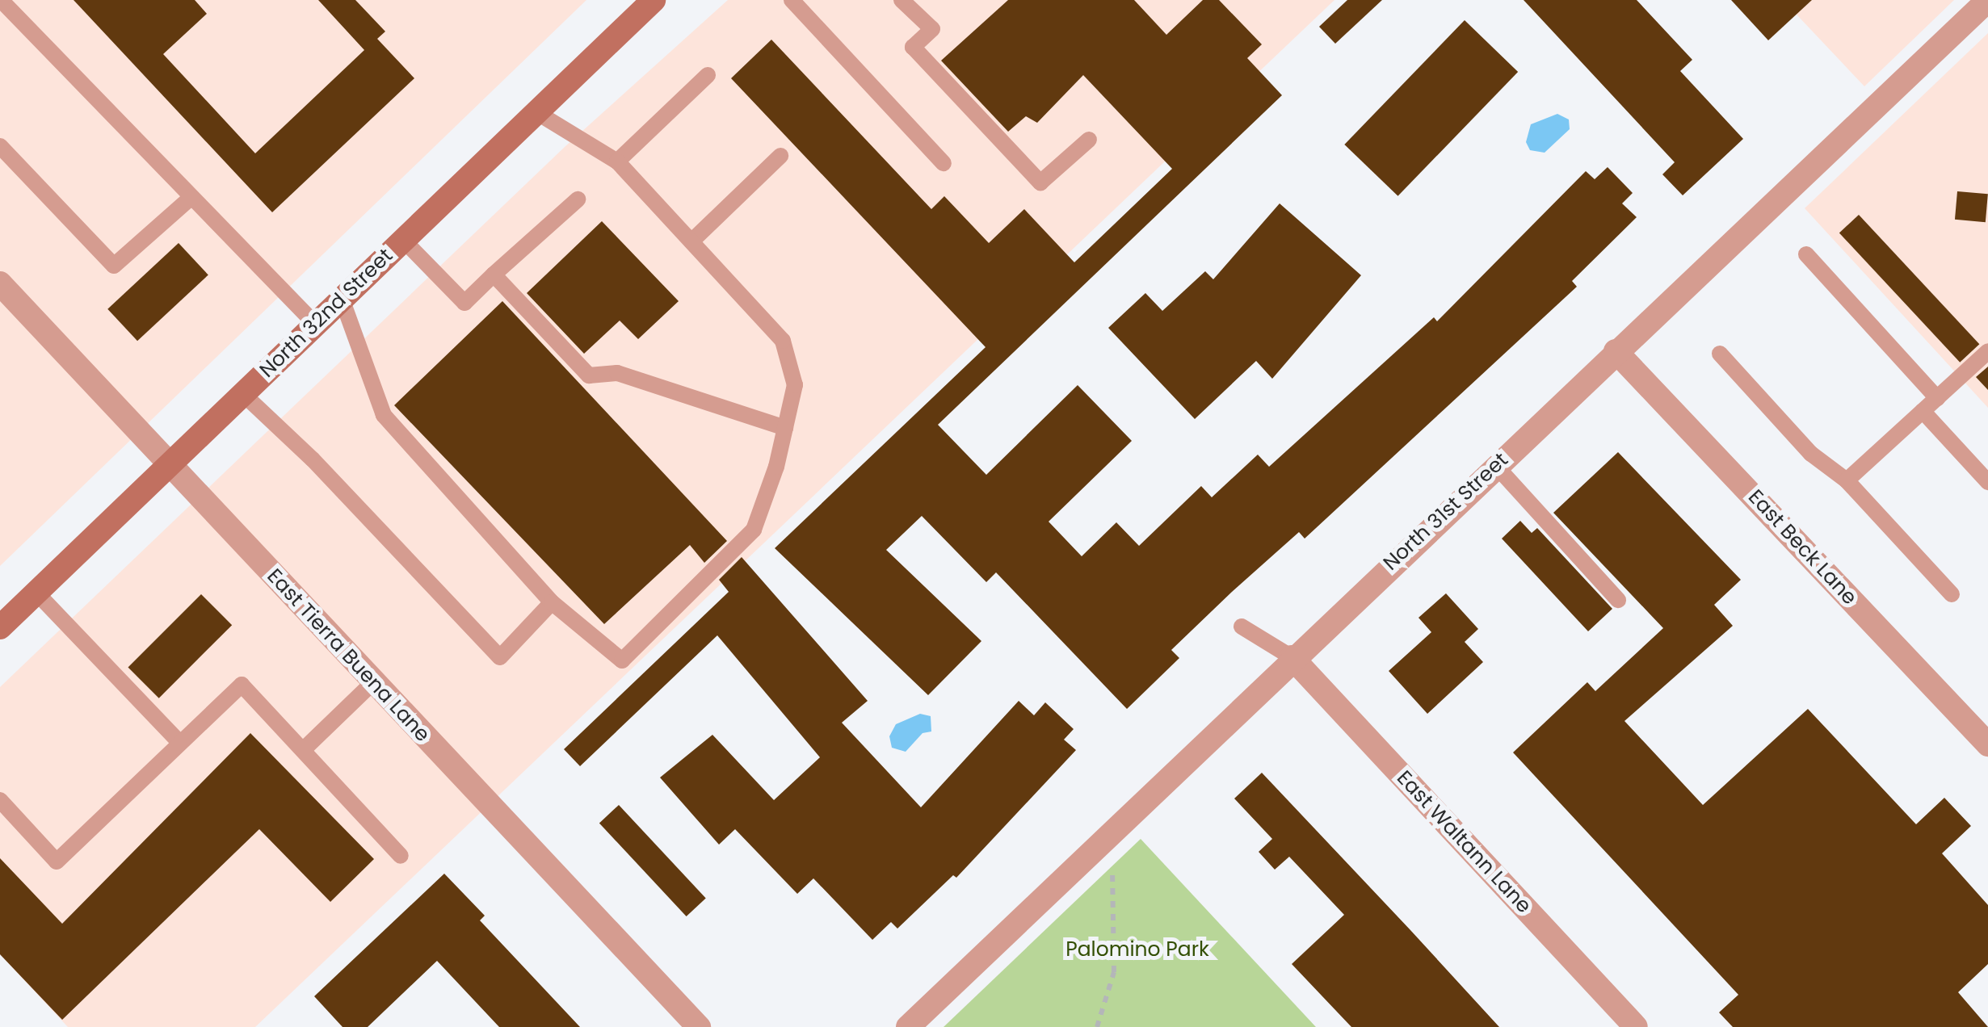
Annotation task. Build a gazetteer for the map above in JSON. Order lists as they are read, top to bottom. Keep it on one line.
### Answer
{"streets":{"main road":["North 32nd Street"],"street":["North 31st Street","East Beck Lane","East Tierra Buena Lane","East Waltann Lane"]},"crossings":[["North 32nd Street","East Tierra Buena Lane"],["North 31st Street","East Beck Lane"],["North 31st Street","East Waltann Lane"]],"parks":["Palomino Park"]}
